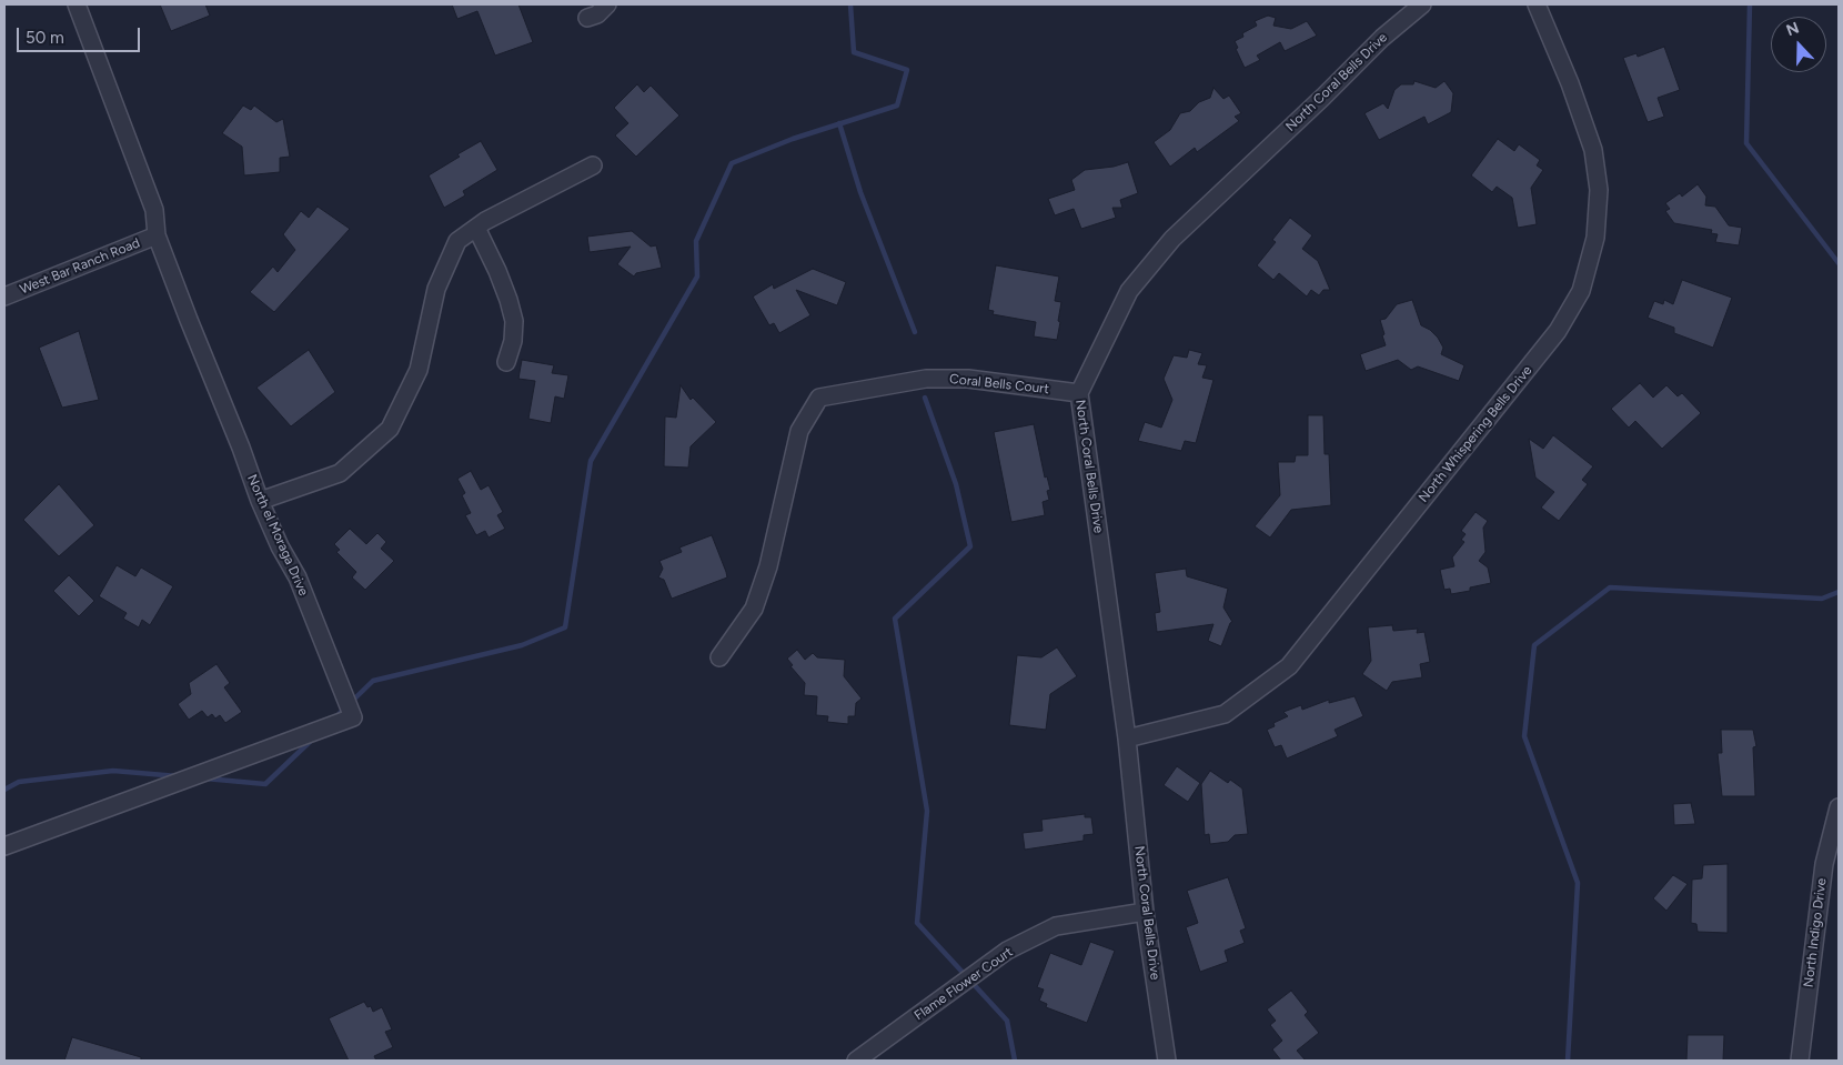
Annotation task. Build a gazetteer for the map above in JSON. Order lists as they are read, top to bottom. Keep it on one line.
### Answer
{"streets":{"street":["North Coral Bells Drive","West Bar Ranch Road","Coral Bells Court","North Whispering Bells Drive","North el Moraga Drive","North Indigo Drive","Flame Flower Court"]},"crossings":[["North Coral Bells Drive","Coral Bells Court"],["North Coral Bells Drive","North Whispering Bells Drive"],["North Coral Bells Drive","Flame Flower Court"],["West Bar Ranch Road","North el Moraga Drive"]],"scale_bar":"50 m","north":"top"}
